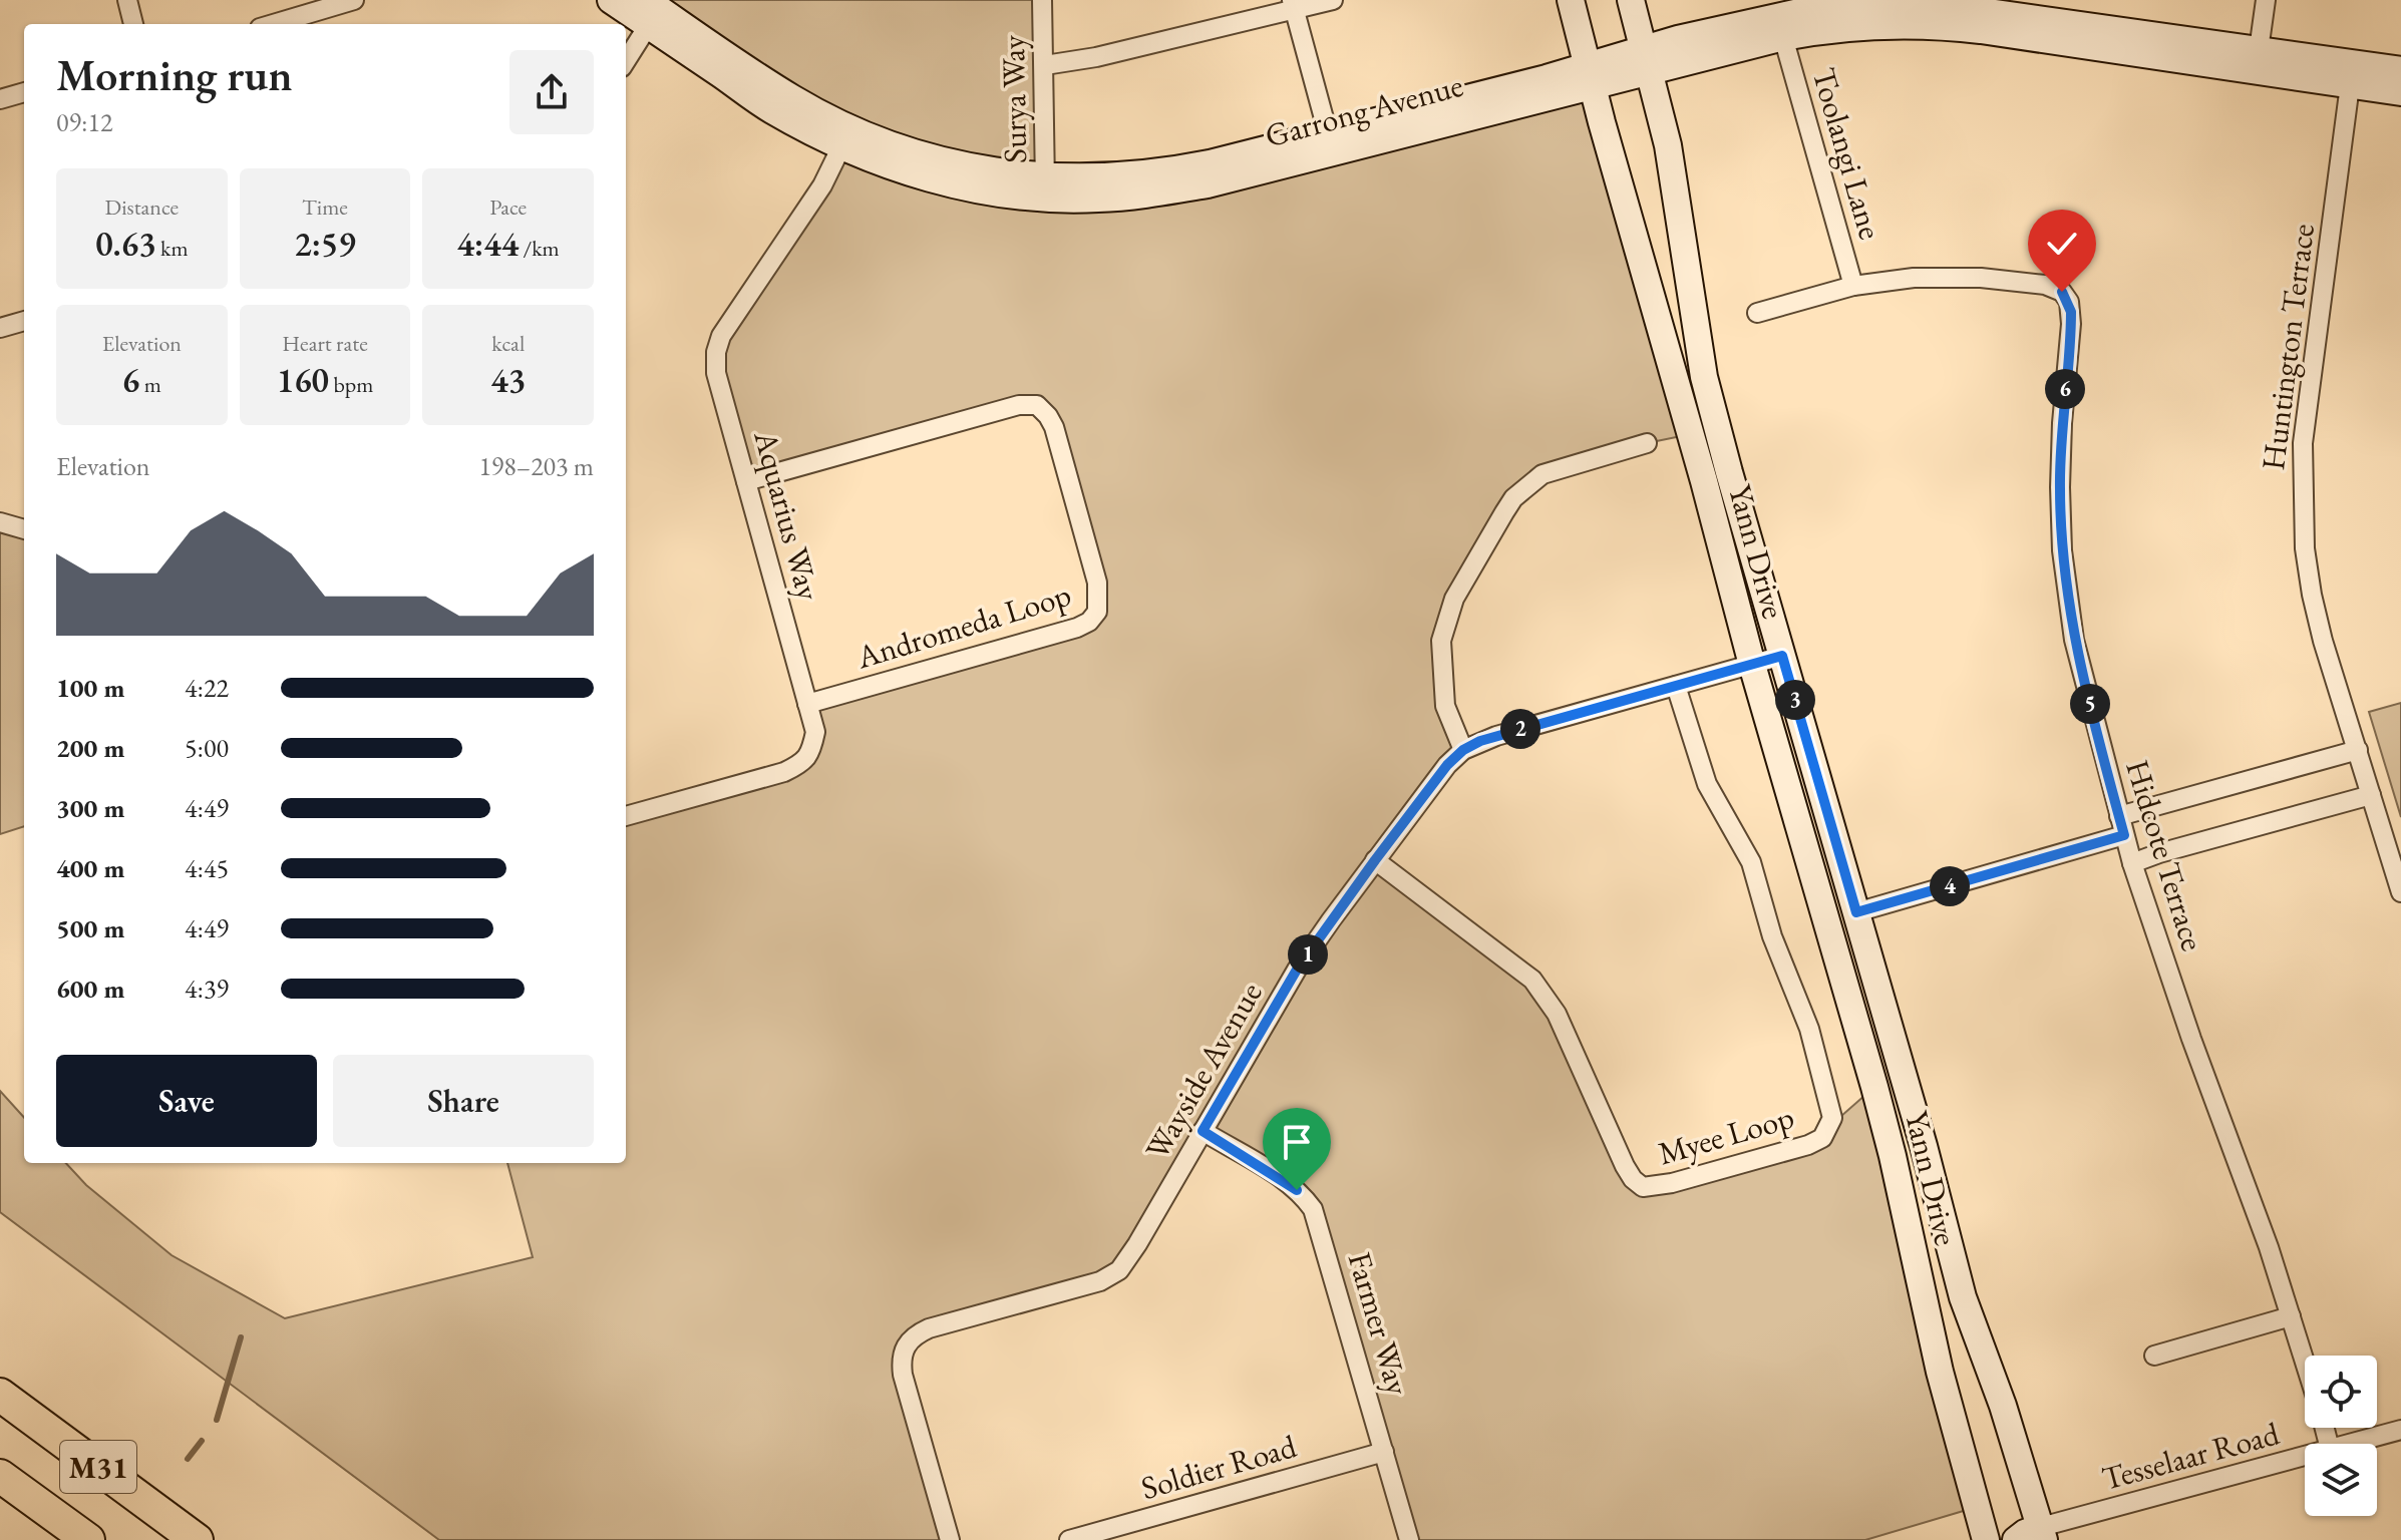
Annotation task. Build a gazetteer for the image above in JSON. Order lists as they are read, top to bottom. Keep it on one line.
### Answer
{"streets":{"highway":["M31"],"street":["Surya Way","Garrong Avenue","Toolangi Lane","Huntington Terrace","Aquarius Way","Yann Drive","Andromeda Loop","Hidcote Terrace","Wayside Avenue","Myee Loop","Farmer Way","Tesselaar Road","Soldier Road"]},"crossings":[["Surya Way","Garrong Avenue"],["Garrong Avenue","Toolangi Lane"],["Garrong Avenue","Aquarius Way"],["Garrong Avenue","Yann Drive"],["Toolangi Lane","Hidcote Terrace"],["Aquarius Way","Andromeda Loop"],["Yann Drive","Wayside Avenue"],["Yann Drive","Tesselaar Road"],["Wayside Avenue","Myee Loop"],["Wayside Avenue","Farmer Way"],["Farmer Way","Soldier Road"]],"page":{"heading":["Morning run","09:12"],"stats":[["Distance","0.63 km"],["Time","2:59"],["Pace","4:44 /km"],["Elevation","6 m"],["Heart rate","160 bpm"],["kcal","43"]],"pins":["6","3","5","2","4","1"],"chart":["Elevation","198–203 m"],"list":[{"name":"100 m","note":"4:22"},{"name":"200 m","note":"5:00"},{"name":"300 m","note":"4:49"},{"name":"400 m","note":"4:45"},{"name":"500 m","note":"4:49"},{"name":"600 m","note":"4:39"}],"buttons":["Save","Share"]}}
